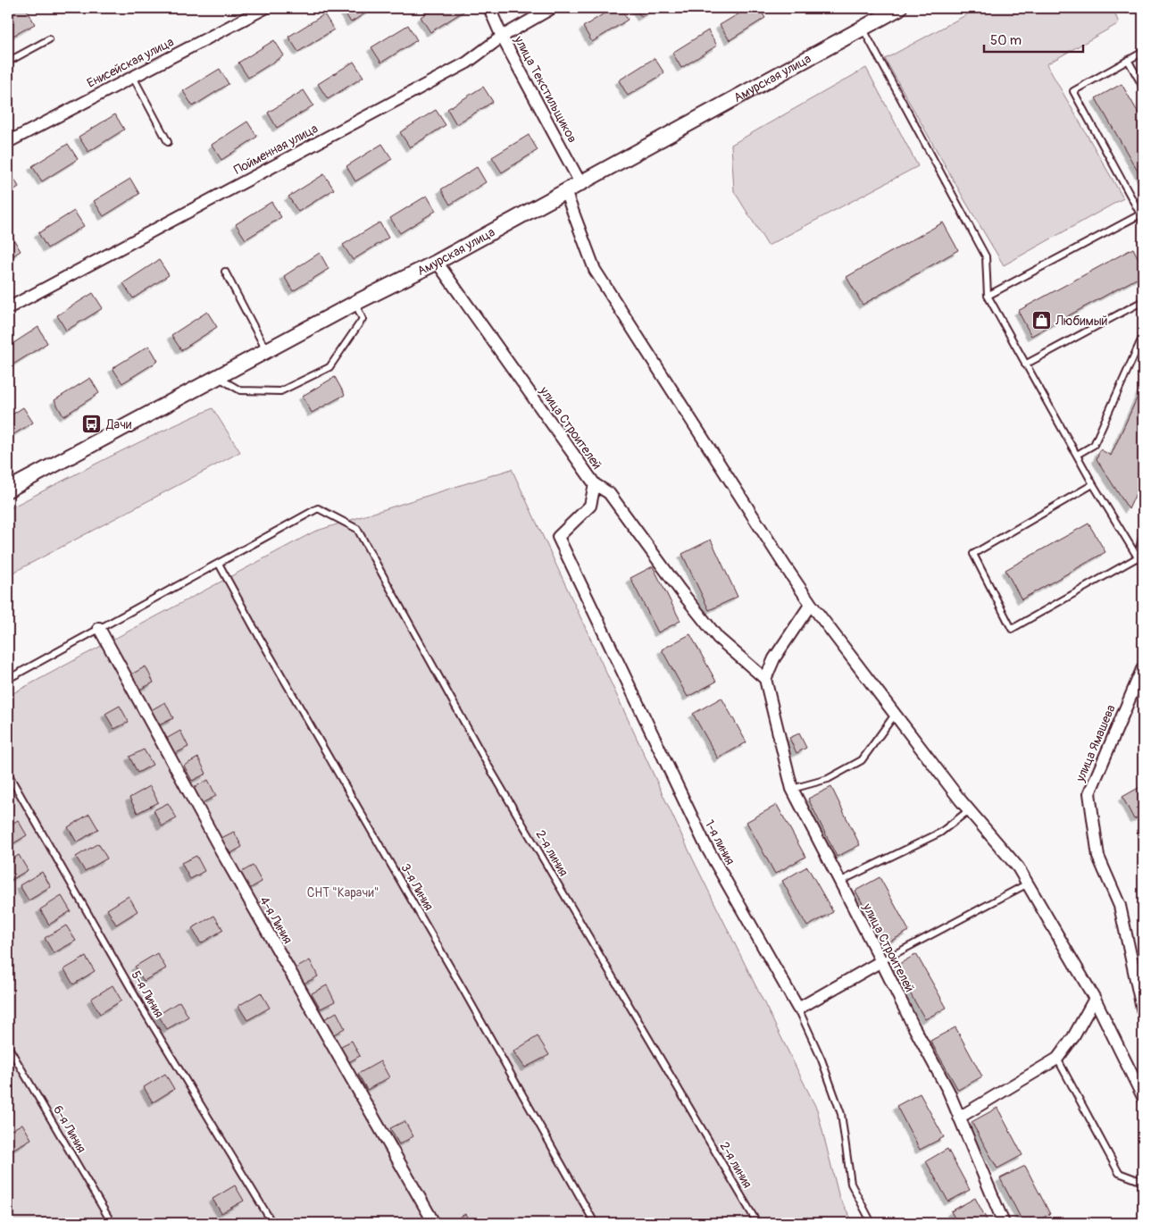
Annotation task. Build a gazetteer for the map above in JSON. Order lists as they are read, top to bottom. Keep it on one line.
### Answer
{"streets":{"street":["Енисейская улица","Амурская улица","улица Текстильщиков","Пойменная улица","улица Строителей","улица Ямашева","1-я линия","4-я Линия"],"lane":["2-я линия","3-я Линия","5-я Линия","6-я Линия"]},"crossings":[["Амурская улица","улица Текстильщиков"],["Амурская улица","улица Строителей"],["улица Текстильщиков","Пойменная улица"],["улица Строителей","1-я линия"],["2-я линия","3-я Линия"]],"parks":["СНТ \"Карачи\""],"places":{"shop":["Любимый"],"bus stop":["Дачи"]},"scale_bar":"50 m"}
